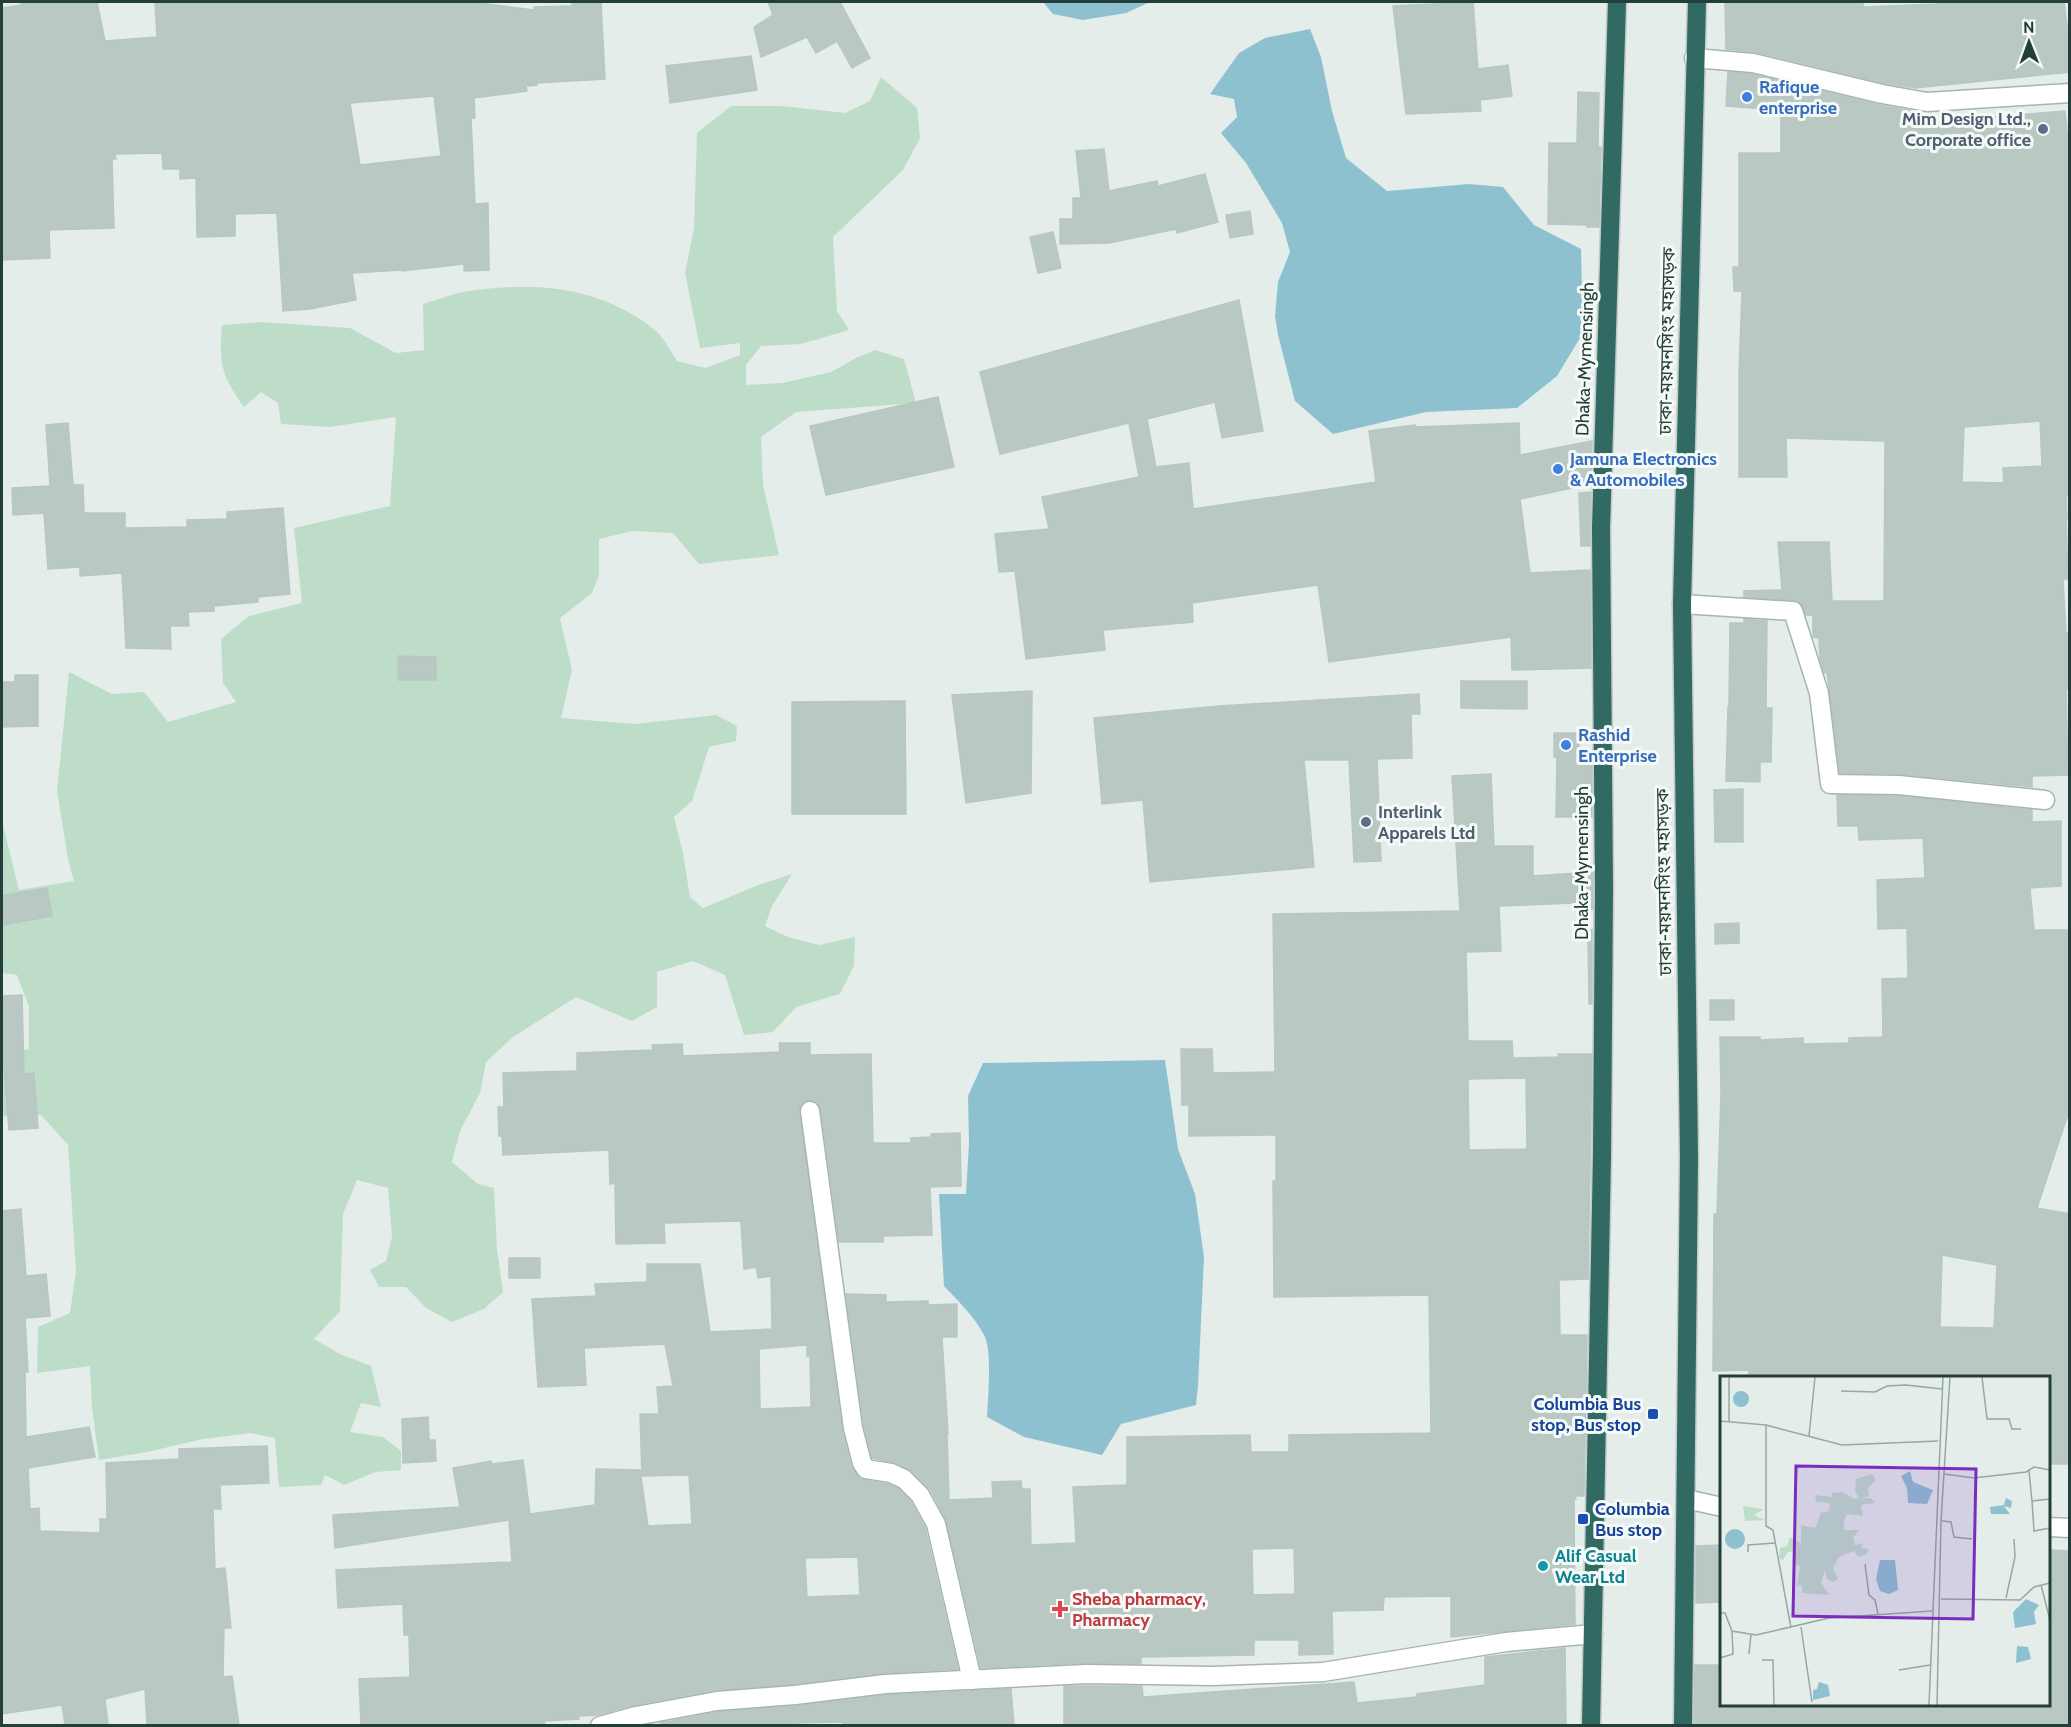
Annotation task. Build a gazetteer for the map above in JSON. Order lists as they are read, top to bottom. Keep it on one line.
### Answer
{"streets":{"highway":["ঢাকা-ময়মনসিংহ মহাসড়ক","Dhaka-Mymensingh"]},"places":{"other":["Rafique enterprise","Mim Design Ltd., Corporate office","Jamuna Electronics & Automobiles","Rashid Enterprise","Interlink Apparels Ltd","Alif Casual Wear Ltd"],"transit":["Columbia Bus stop, Bus stop","Columbia Bus stop"],"health":["Sheba pharmacy, Pharmacy"]},"north":"top"}
